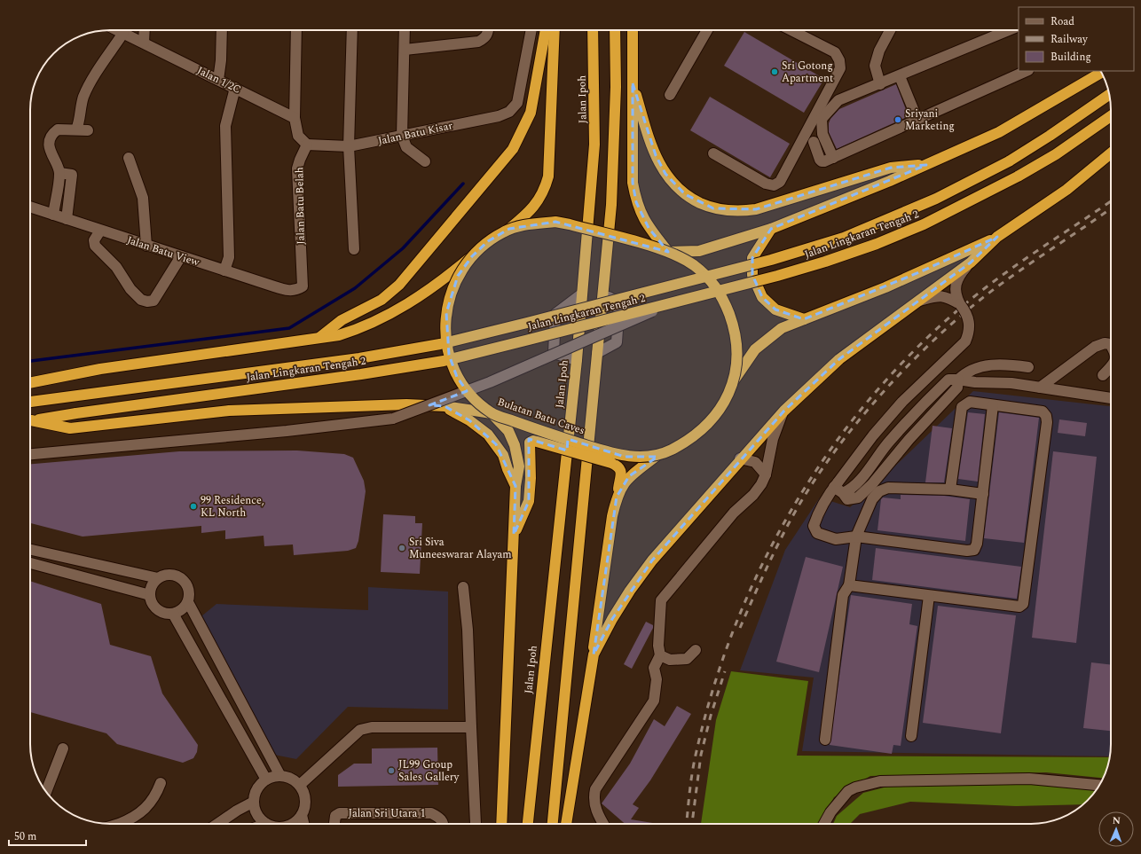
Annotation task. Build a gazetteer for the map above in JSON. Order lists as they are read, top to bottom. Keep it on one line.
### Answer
{"streets":{"highway":["Jalan Ipoh","Jalan Lingkaran Tengah 2","Bulatan Batu Caves"],"street":["Jalan 1/2C","Jalan Batu Kisar","Jalan Batu Belah","Jalan Batu View","Jalan Sri Utara 1"]},"crossings":[["Jalan Batu Kisar","Jalan Batu Belah"],["Jalan Batu Belah","Jalan Batu View"]],"places":["Sri Gotong Apartment","Sriyani Marketing","99 Residence, KL North","Sri Siva Muneeswarar Alayam","JL99 Group Sales Gallery"],"legend":["Road","Railway","Building"],"scale_bar":"50 m","north":"top"}
